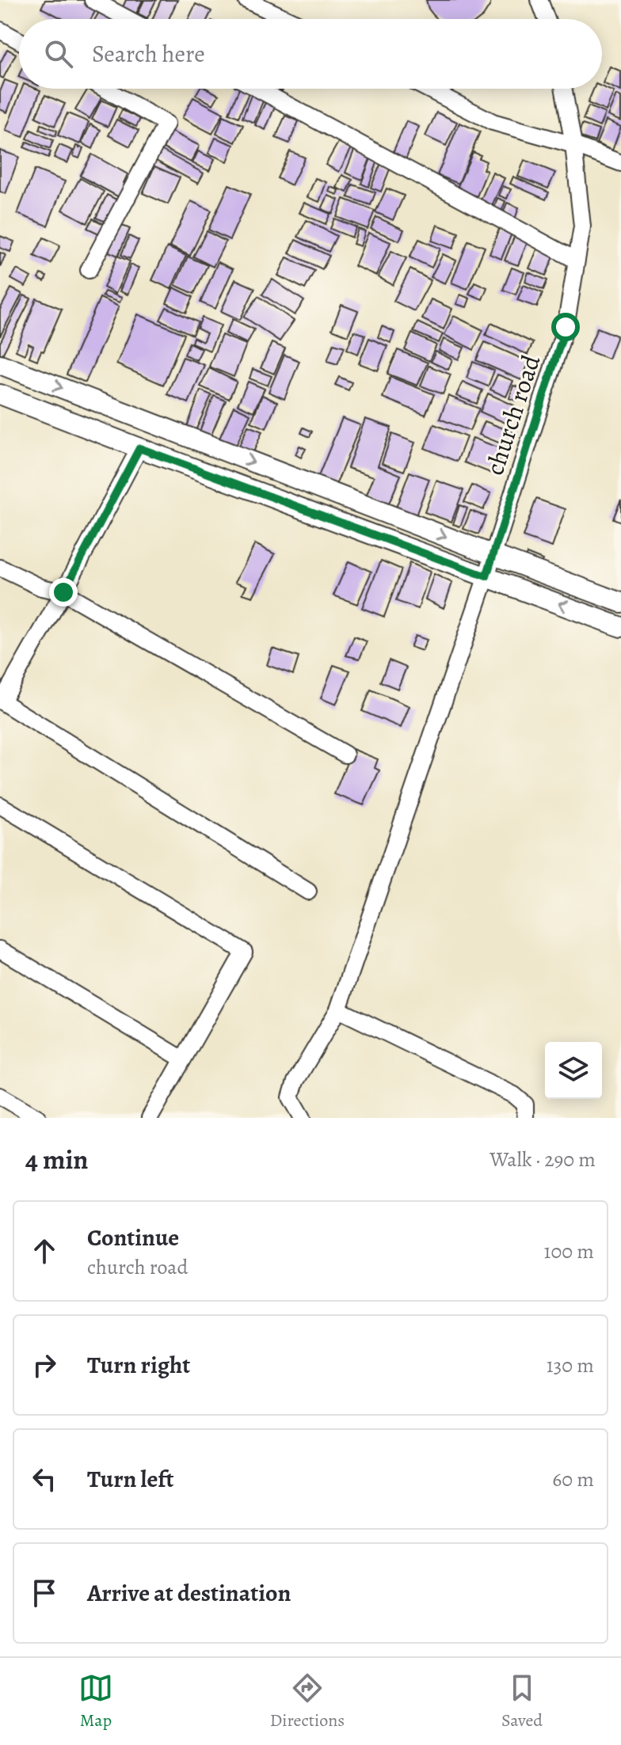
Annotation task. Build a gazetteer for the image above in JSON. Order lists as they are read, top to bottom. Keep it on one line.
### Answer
{"streets":{"street":["church road"]},"page":{"search":"Search here","heading":["4 min","Walk · 290 m"],"list":[["Continue","church road","100 m"],["Turn right","130 m"],["Turn left","60 m"],"Arrive at destination"],"nav":["Map","Directions","Saved"]}}
